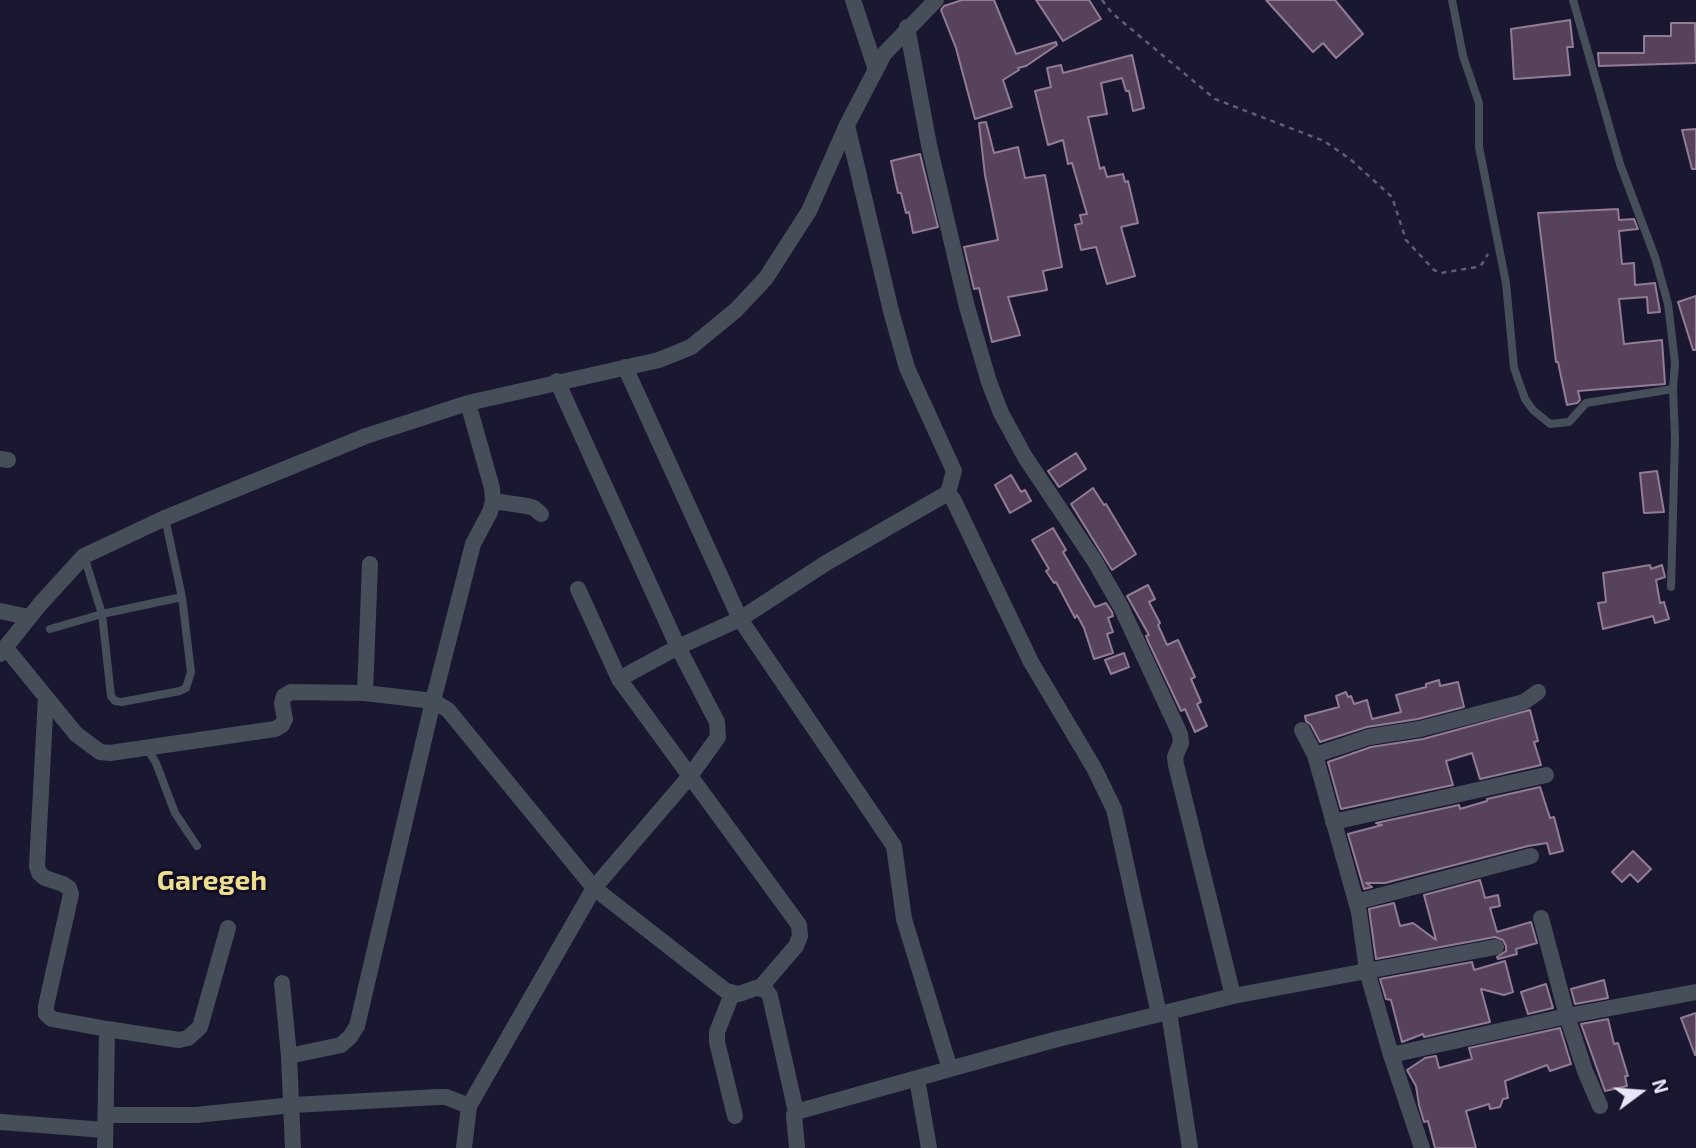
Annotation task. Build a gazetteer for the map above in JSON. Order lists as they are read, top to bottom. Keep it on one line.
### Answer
{"districts":["Garegeh"],"north":"right"}
